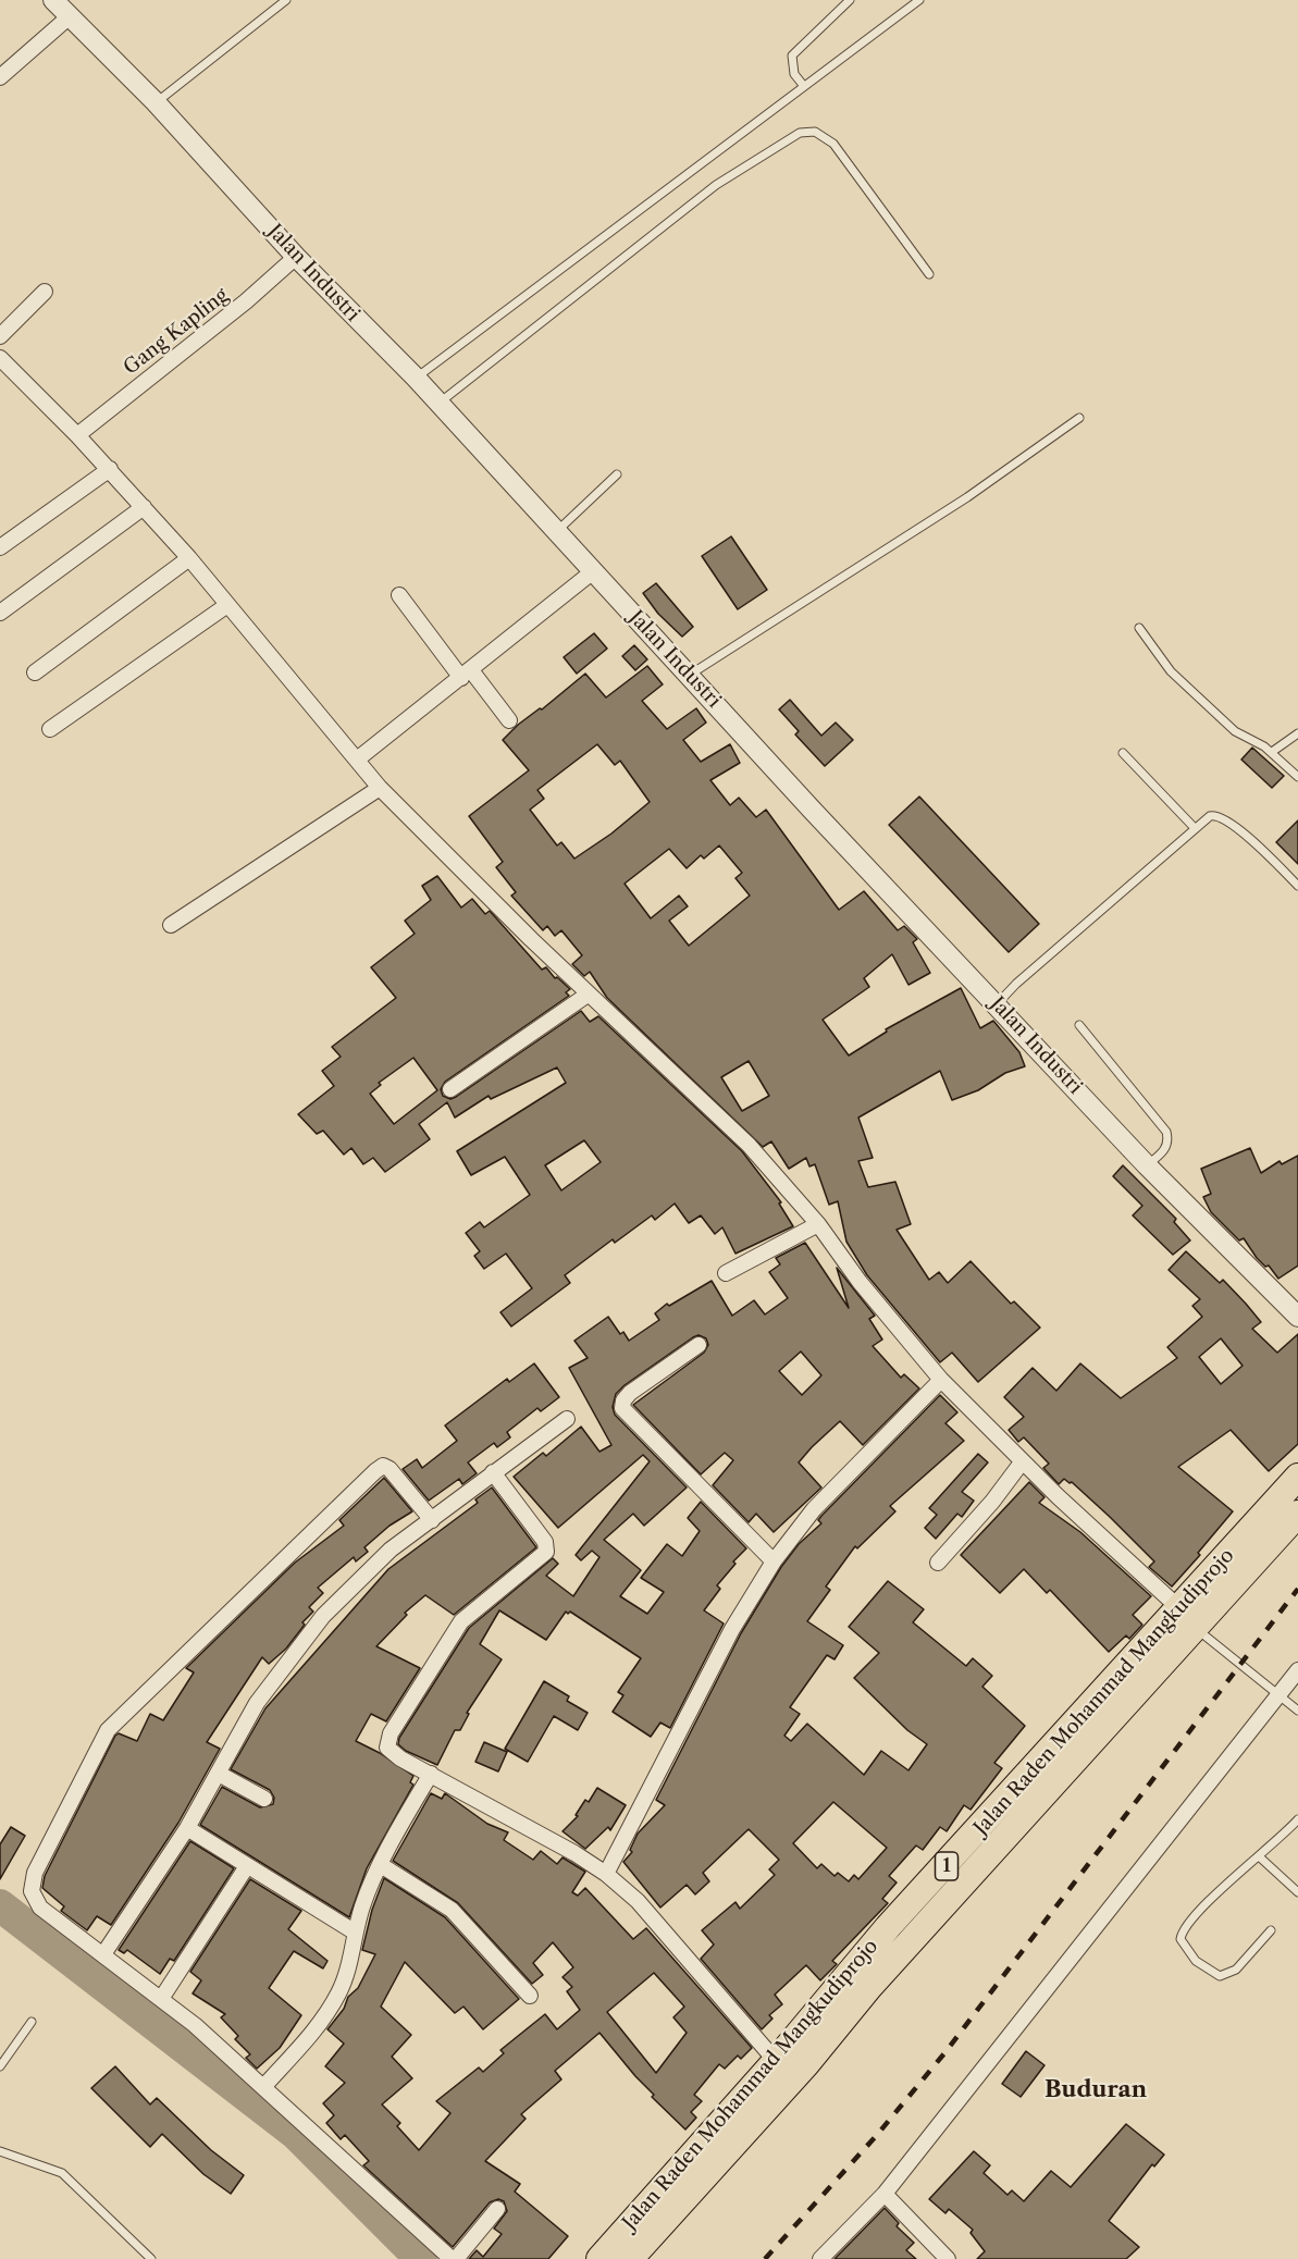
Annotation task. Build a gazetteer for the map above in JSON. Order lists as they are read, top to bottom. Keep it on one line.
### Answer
{"streets":{"highway":["Jalan Raden Mohammad Mangkudiprojo","1"],"street":["Jalan Industri","Gang Kapling"]},"crossings":[["Jalan Industri","Gang Kapling"]],"districts":["Buduran"]}
